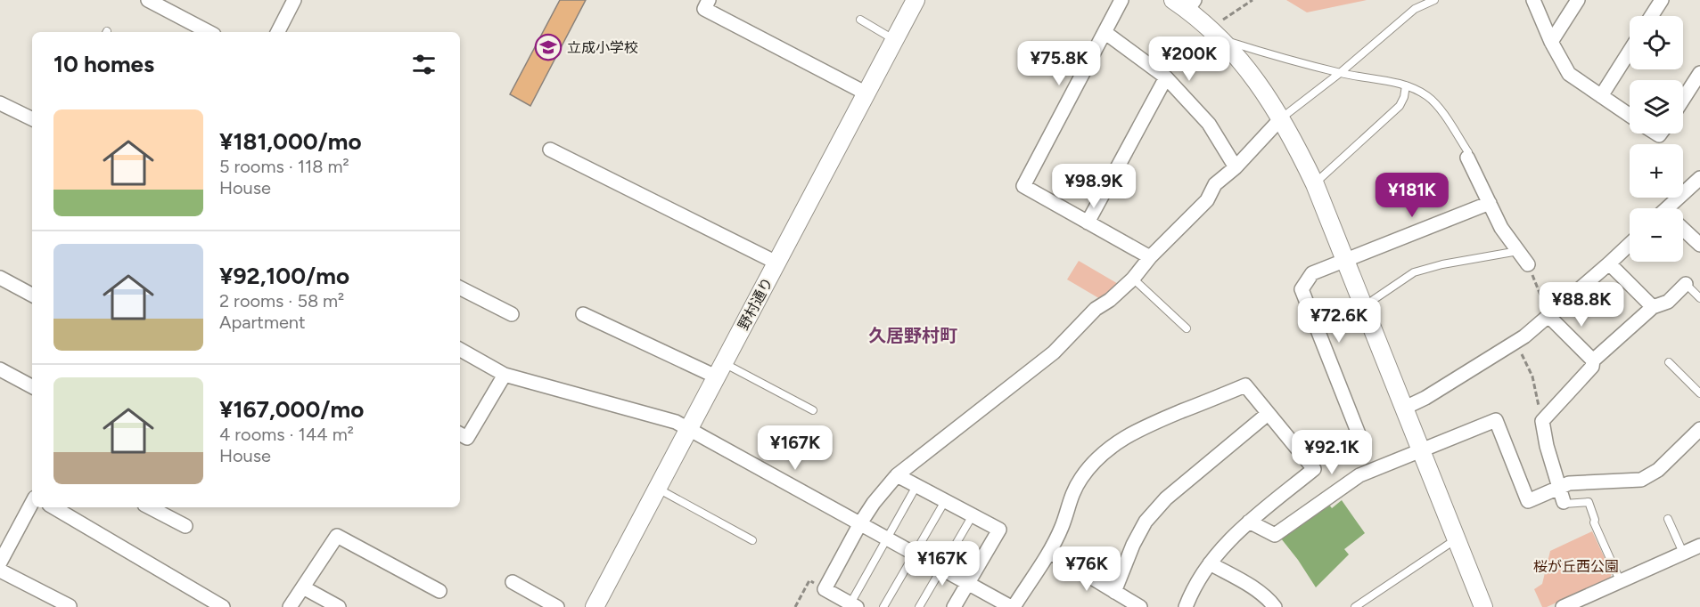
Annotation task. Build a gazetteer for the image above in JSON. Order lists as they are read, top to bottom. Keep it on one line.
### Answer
{"streets":{"street":["野村通り"]},"districts":["久居野村町"],"parks":["桜が丘西公園"],"places":{"school or university":["立成小学校"]},"page":{"map_buttons":["+","−"],"heading":"10 homes","price":["¥200K","¥75.8K","¥98.9K","¥181K","¥88.8K","¥72.6K","¥167K","¥92.1K","¥167K","¥76K"],"list":[{"name":"¥181,000/mo","note":"5 rooms · 118 m² · House"},{"name":"¥92,100/mo","note":"2 rooms · 58 m² · Apartment"},{"name":"¥167,000/mo","note":"4 rooms · 144 m² · House"}]}}
